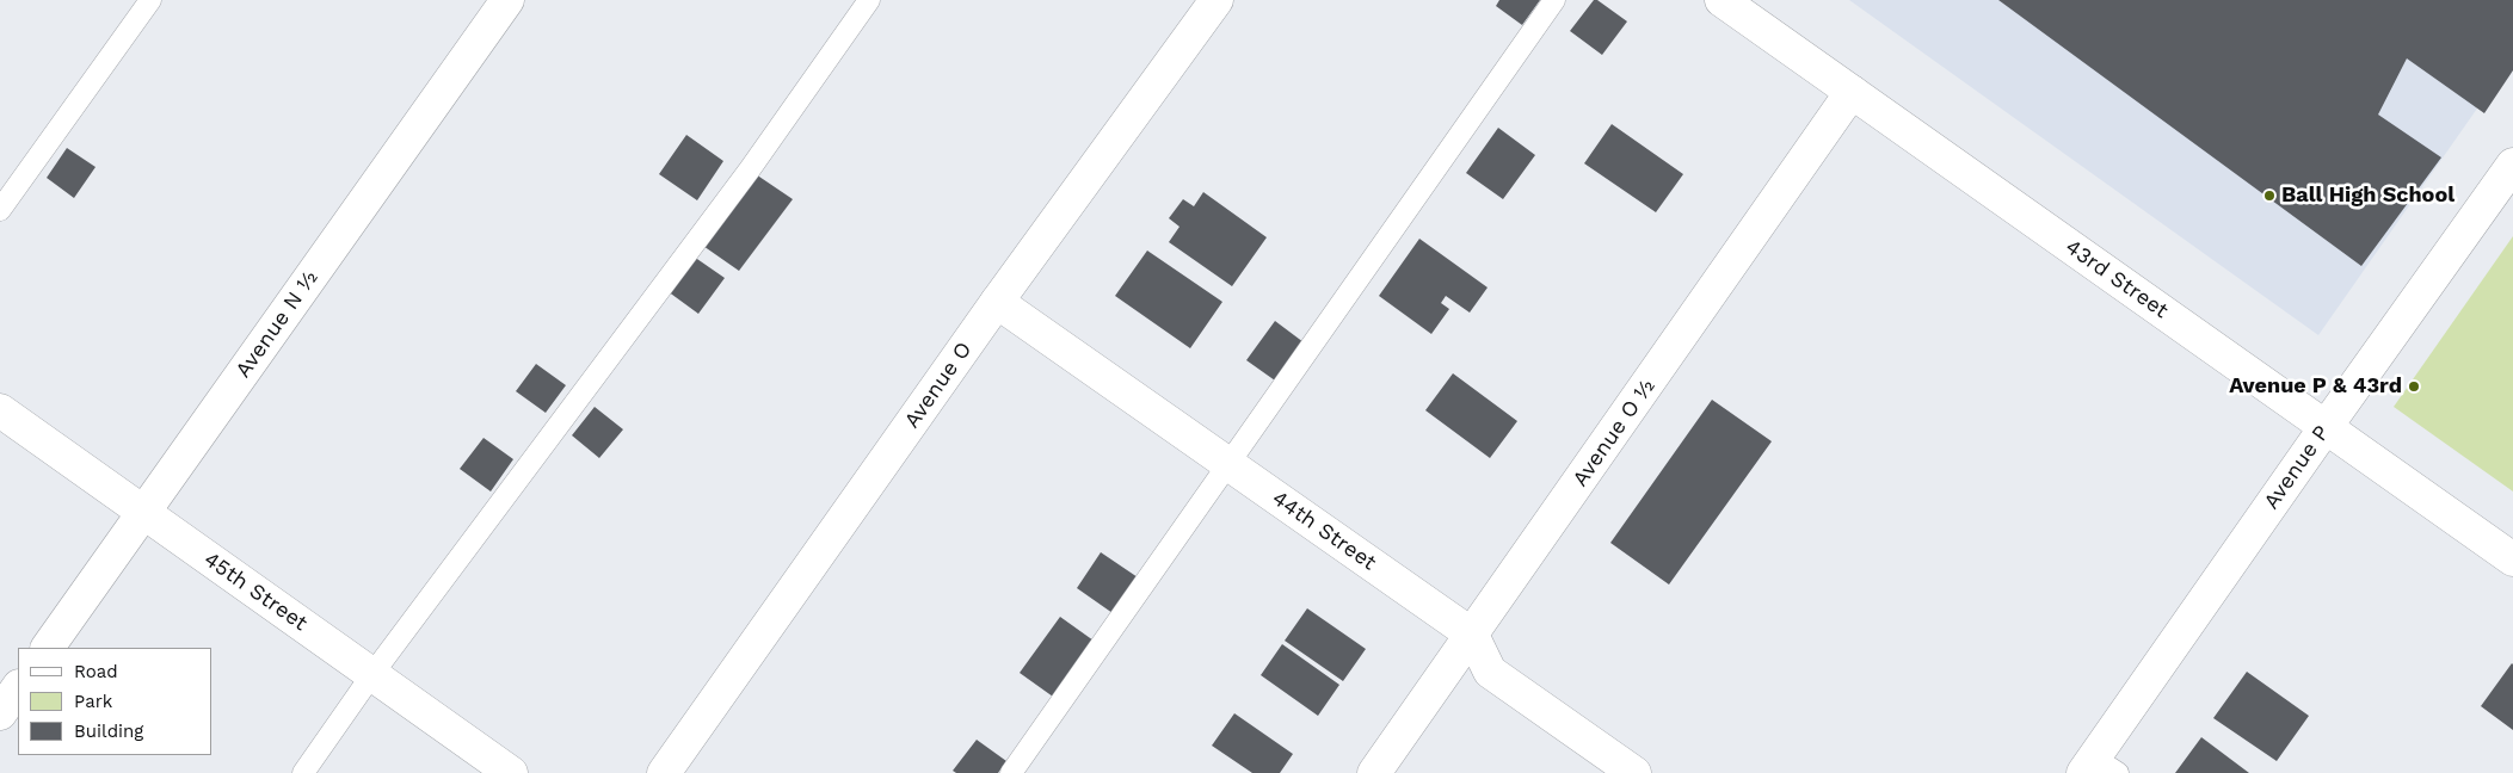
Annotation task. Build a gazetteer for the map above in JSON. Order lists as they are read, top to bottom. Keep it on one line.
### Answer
{"streets":{"street":["43rd Street","Avenue N ½","Avenue O","Avenue O ½","Avenue P","44th Street","45th Street"]},"crossings":[["43rd Street","Avenue O ½"],["43rd Street","Avenue P"],["Avenue N ½","45th Street"],["Avenue O","44th Street"],["Avenue O ½","44th Street"]],"places":["Ball High School","Avenue P & 43rd"],"legend":["Road","Park","Building"]}
